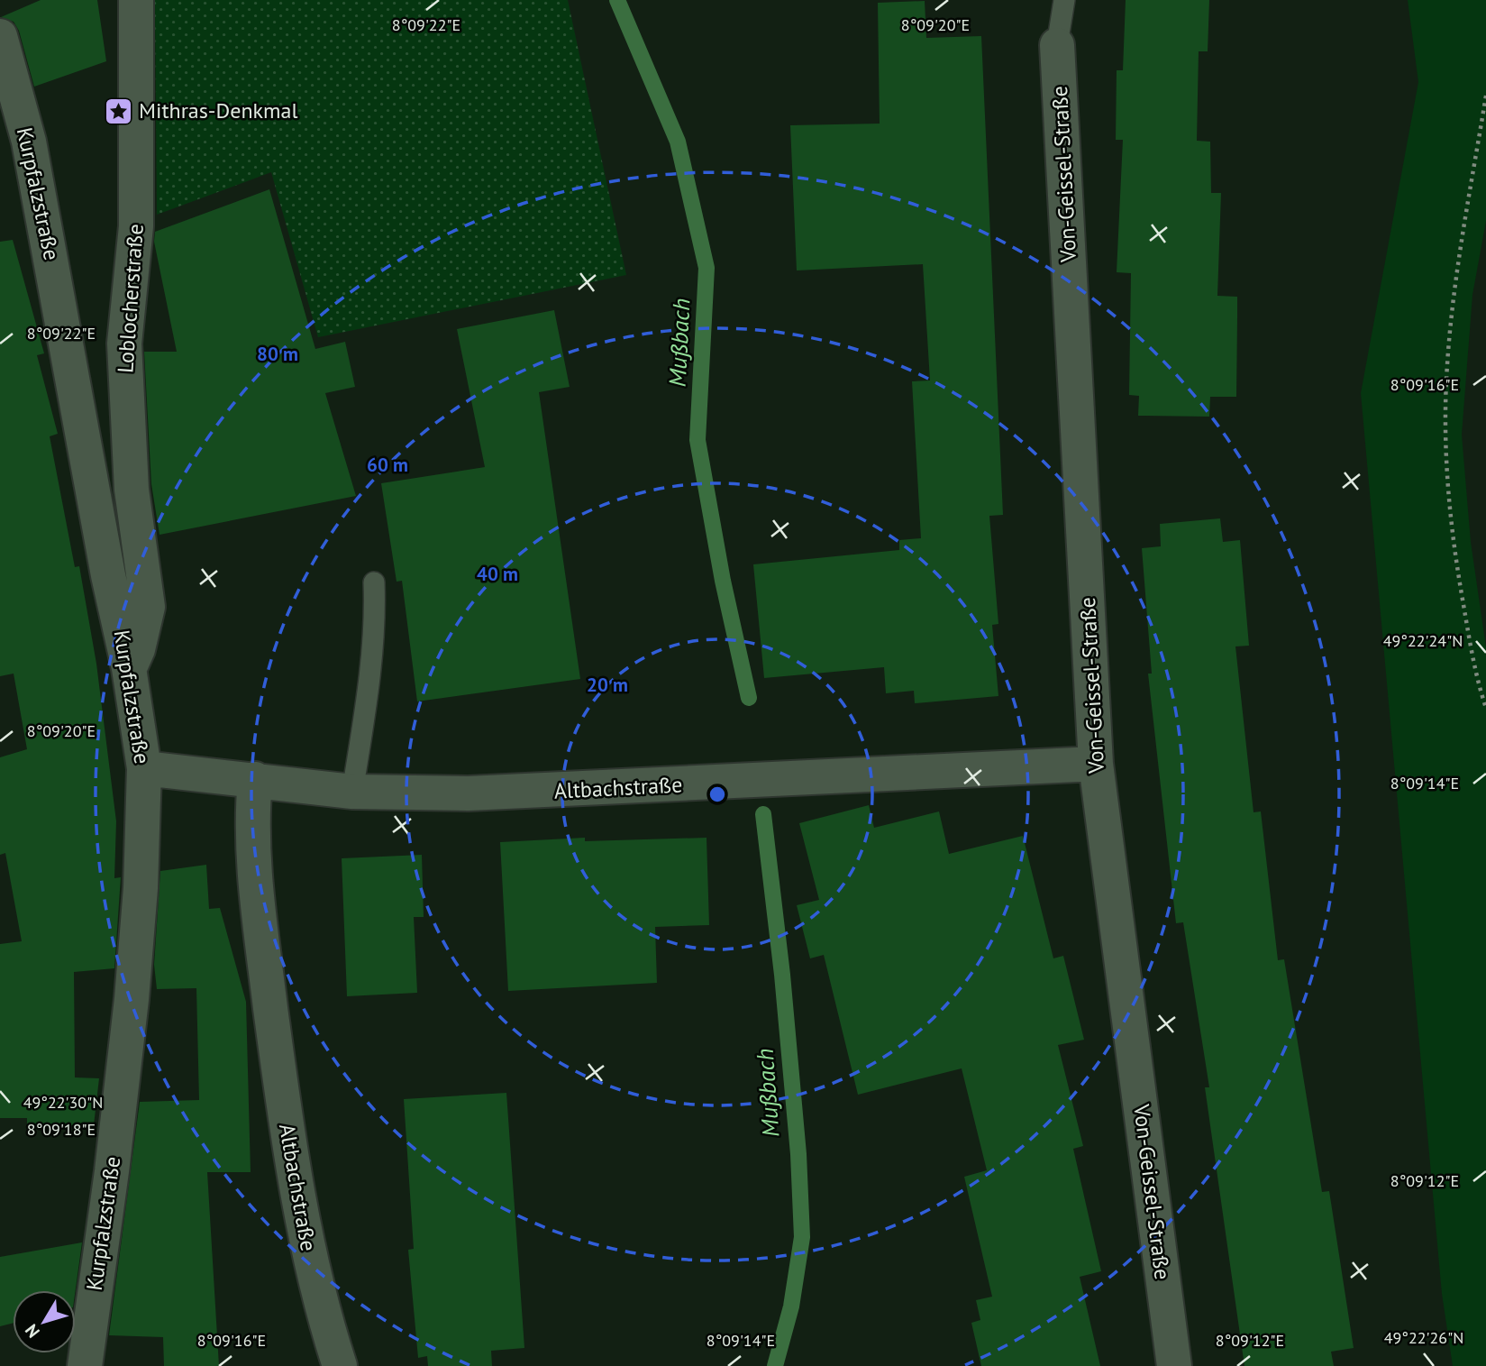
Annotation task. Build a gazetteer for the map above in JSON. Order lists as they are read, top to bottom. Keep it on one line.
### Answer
{"streets":{"street":["Von-Geissel-Straße","Kurpfalzstraße","Loblocherstraße","Altbachstraße"]},"crossings":[["Von-Geissel-Straße","Altbachstraße"],["Kurpfalzstraße","Loblocherstraße"],["Kurpfalzstraße","Altbachstraße"]],"water":["Mußbach"],"places":{"place":["Mithras-Denkmal"]},"north":"bottom left","coordinates":["8°09'22\"E","8°09'20\"E","8°09'16\"E","49°22'24\"N","8°09'14\"E","49°22'30\"N","8°09'18\"E","8°09'12\"E","49°22'26\"N"],"rings":["80 m","60 m","40 m","20 m"]}
